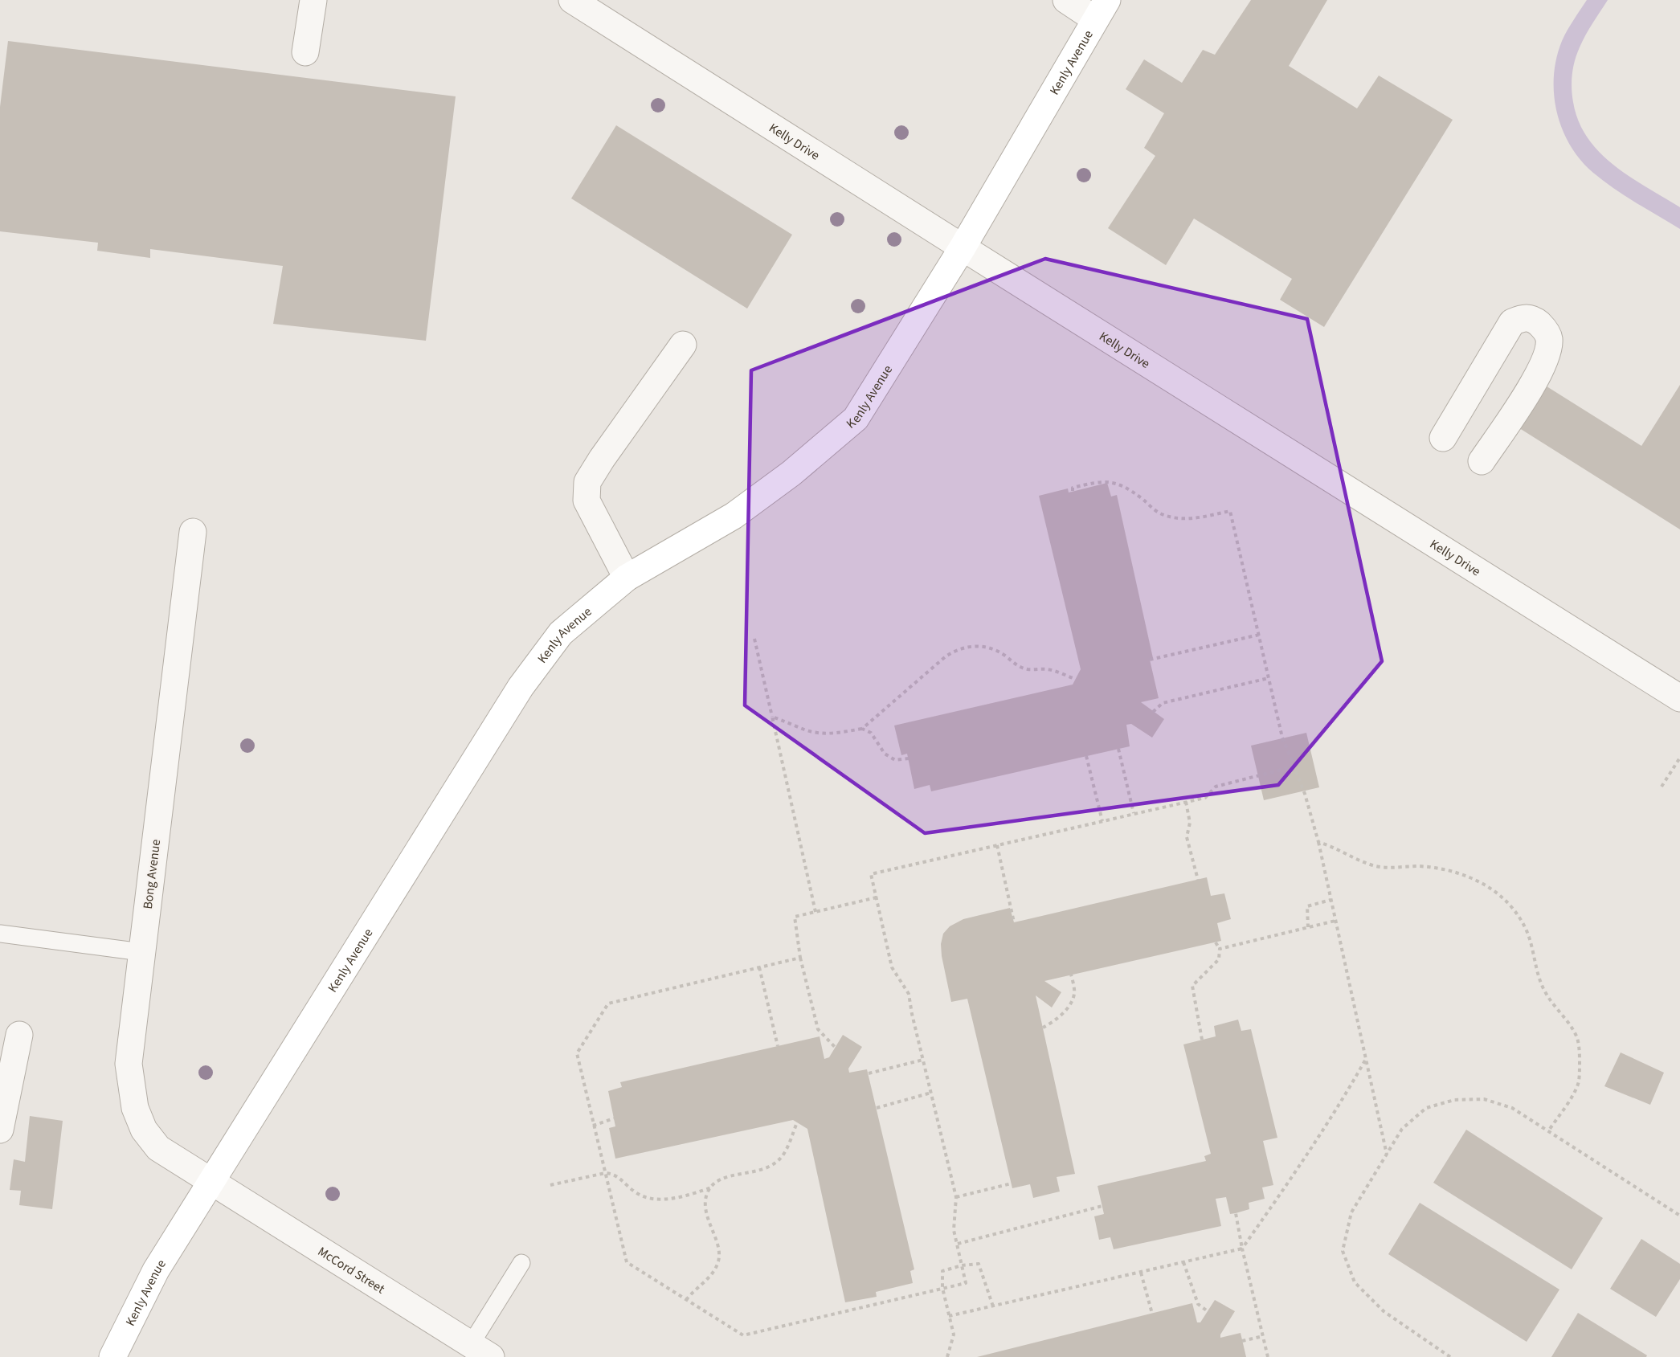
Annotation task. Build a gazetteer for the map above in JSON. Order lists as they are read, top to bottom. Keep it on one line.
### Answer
{"streets":{"street":["Kenly Avenue","Kelly Drive","Bong Avenue","McCord Street"]},"crossings":[["Kenly Avenue","Kelly Drive"],["Kenly Avenue","Bong Avenue"],["Kenly Avenue","McCord Street"],["Bong Avenue","McCord Street"]]}
